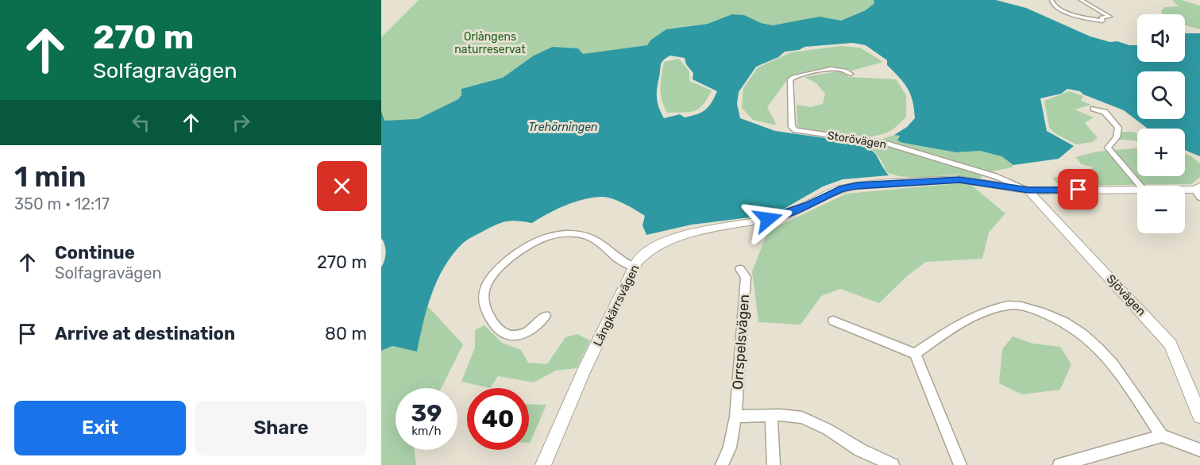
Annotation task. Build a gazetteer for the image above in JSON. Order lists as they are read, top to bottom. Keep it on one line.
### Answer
{"streets":{"street":["Storövägen","Sjövägen","Långkärrsvägen","Orrspelsvägen"]},"crossings":[["Storövägen","Sjövägen"],["Storövägen","Långkärrsvägen"],["Sjövägen","Långkärrsvägen"]],"water":["Trehörningen"],"parks":["Orlångens naturreservat"],"page":{"turn":["270 m","Solfagravägen"],"map_buttons":["+","−"],"heading":["1 min","350 m · 12:17"],"list":[{"name":"Continue","note":"Solfagravägen","value":"270 m"},{"name":"Arrive at destination","value":"80 m"}],"speed":"39 km/h","limit":"40","buttons":["Exit","Share"]}}
